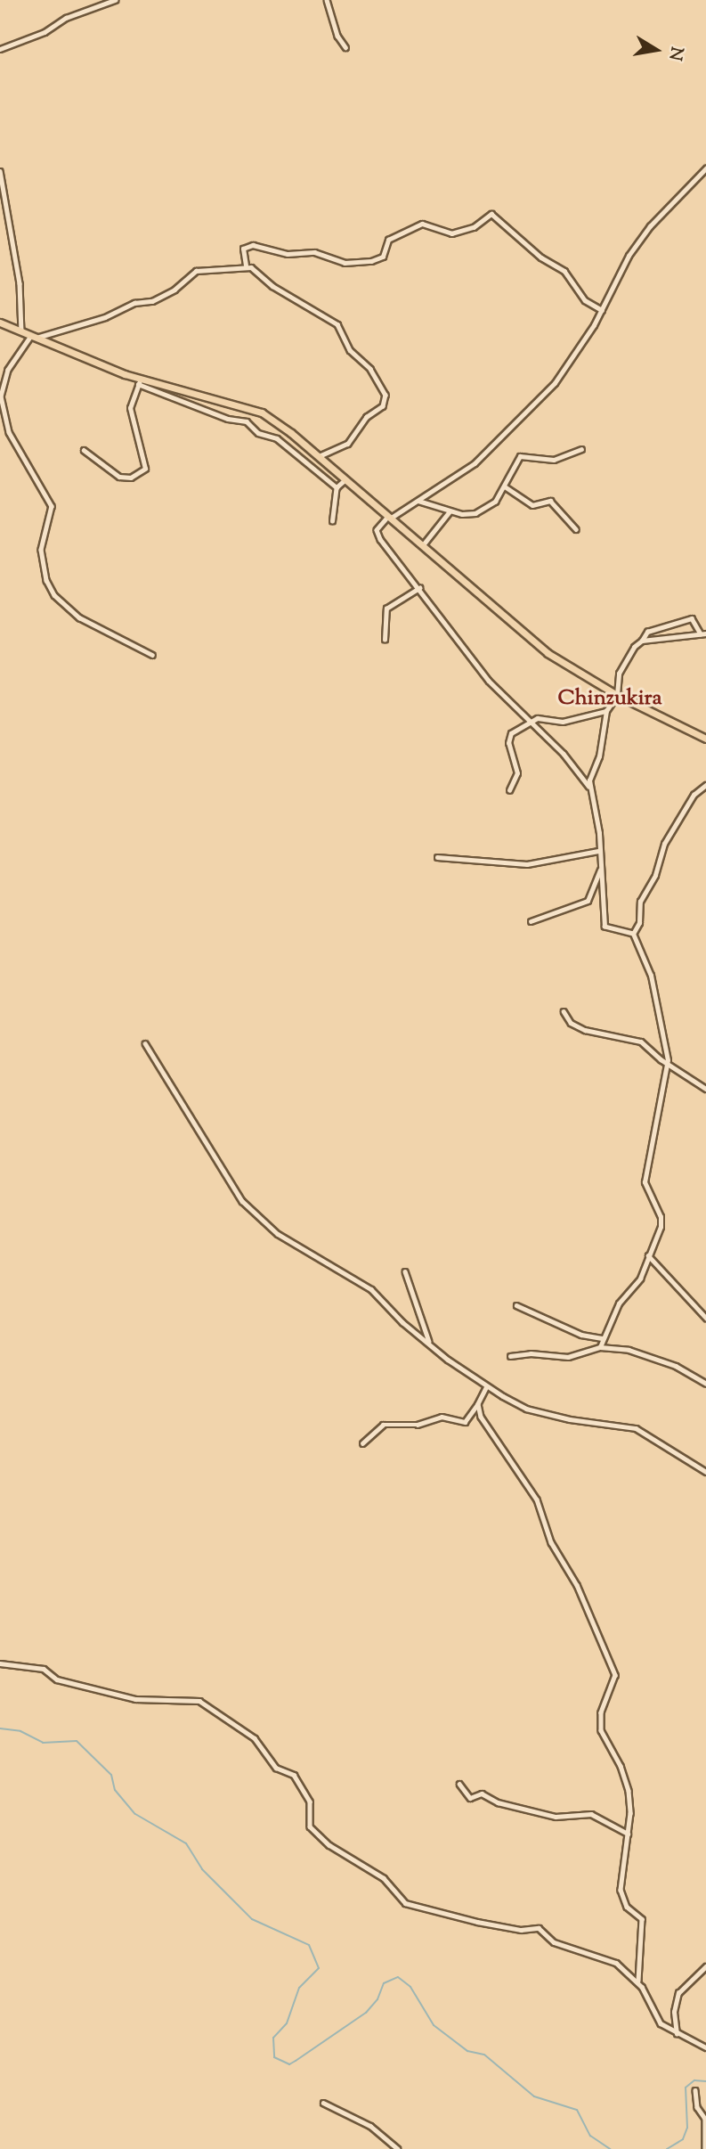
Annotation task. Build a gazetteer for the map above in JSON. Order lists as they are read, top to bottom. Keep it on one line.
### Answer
{"districts":["Chinzukira"],"north":"right"}
